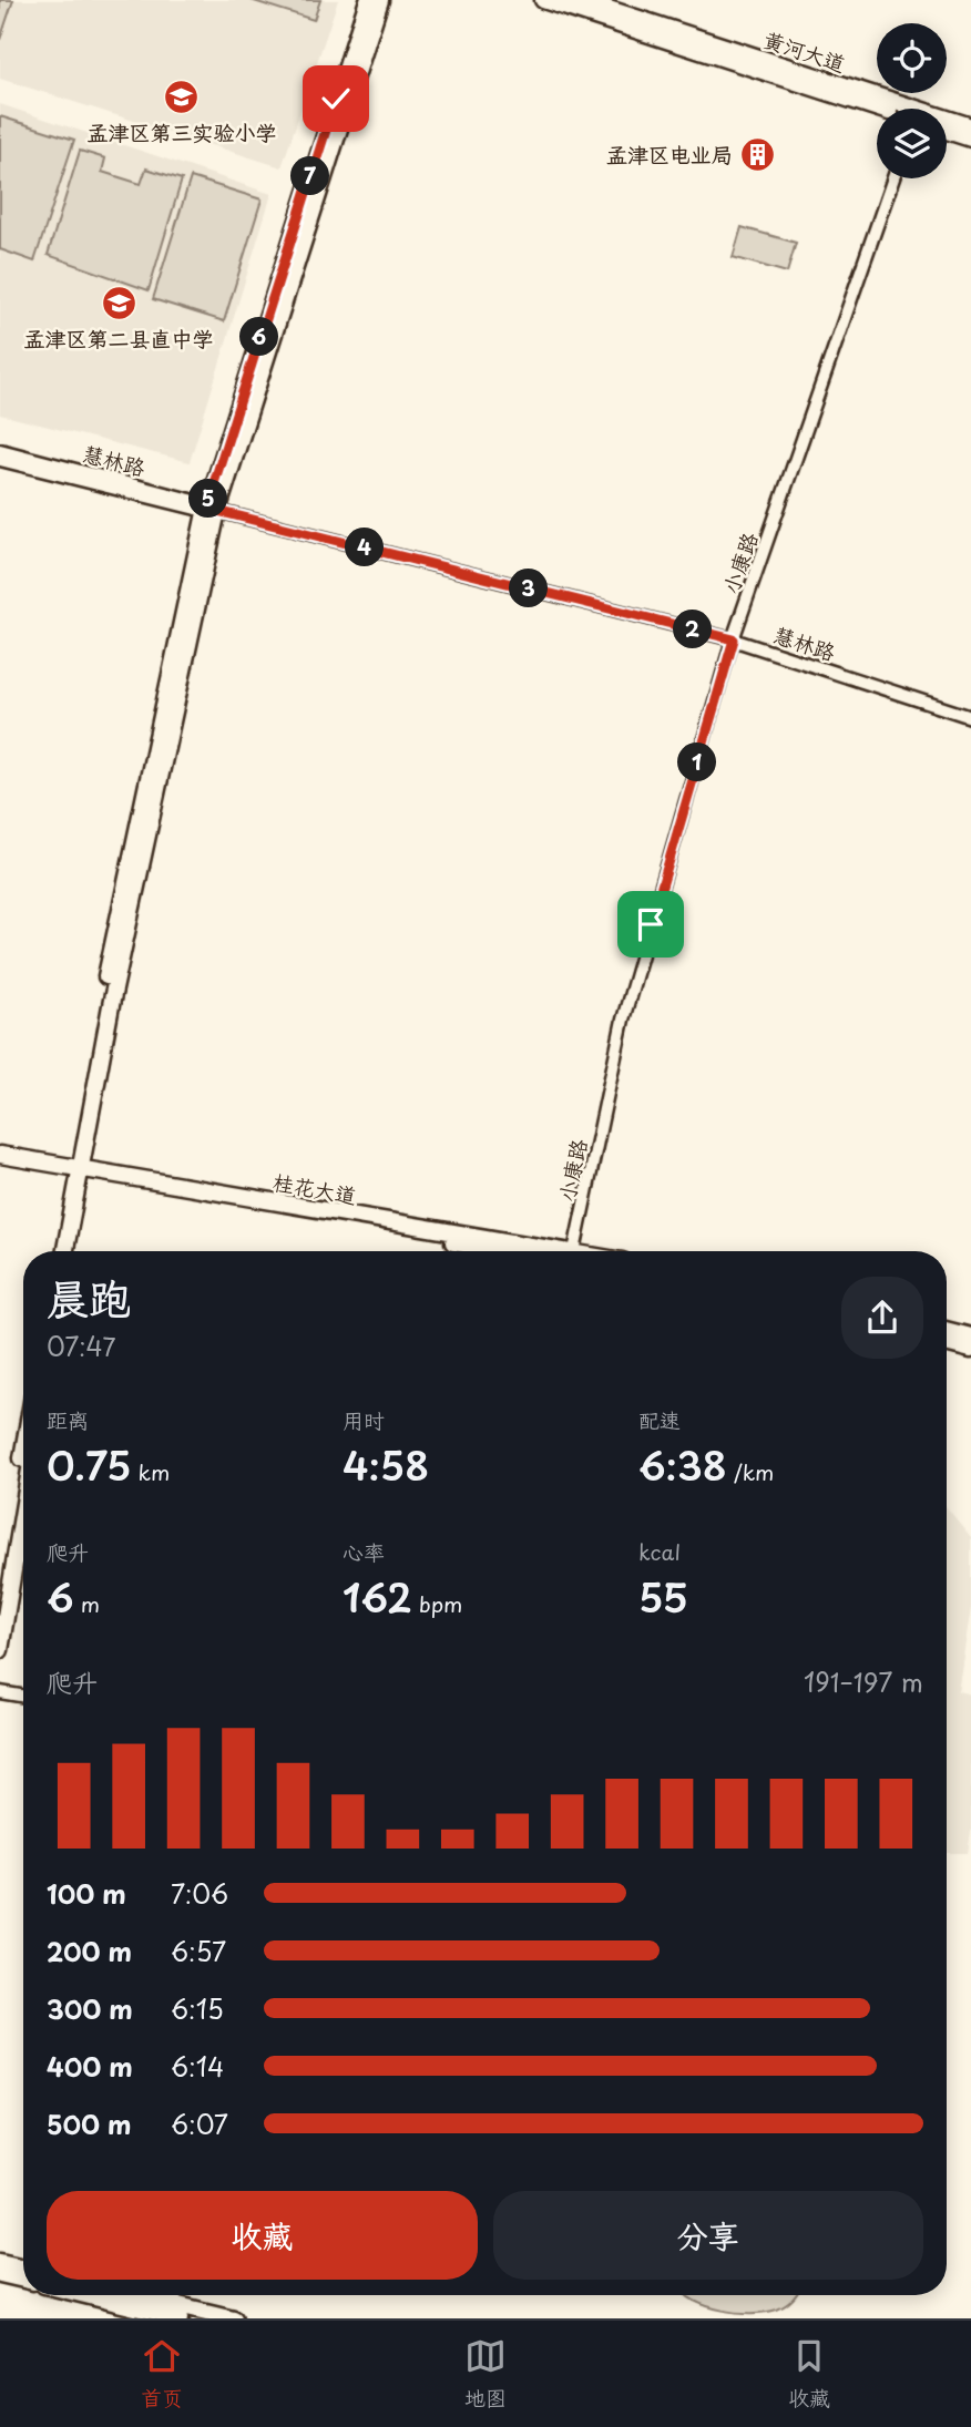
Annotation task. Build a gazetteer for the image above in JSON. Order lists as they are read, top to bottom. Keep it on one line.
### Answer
{"streets":{"main road":["黄河大道","桂花大道"],"street":["慧林路","小康路"]},"crossings":[["慧林路","小康路"],["小康路","桂花大道"]],"places":{"school or university":["孟津区第三实验小学","孟津区第二县直中学"],"building":["孟津区电业局"]},"page":{"pins":["7","6","5","4","3","2","1"],"heading":["晨跑","07:47"],"stats":[["距离","0.75 km"],["用时","4:58"],["配速","6:38 /km"],["爬升","6 m"],["心率","162 bpm"],["kcal","55"]],"chart":["爬升","191–197 m"],"list":[{"name":"100 m","note":"7:06"},{"name":"200 m","note":"6:57"},{"name":"300 m","note":"6:15"},{"name":"400 m","note":"6:14"},{"name":"500 m","note":"6:07"}],"buttons":["收藏","分享"],"tabs":["首页","地图","收藏"]}}
